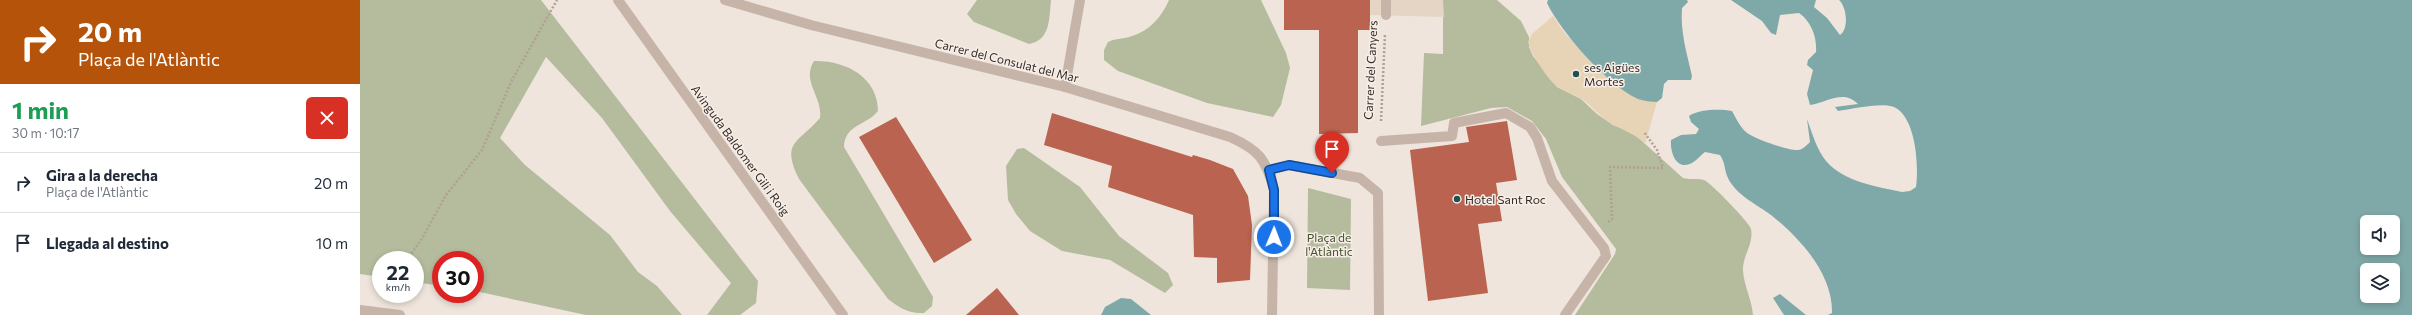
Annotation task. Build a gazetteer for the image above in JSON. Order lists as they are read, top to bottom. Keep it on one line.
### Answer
{"streets":{"street":["Carrer del Consulat del Mar","Carrer del Canyers","Avinguda Baldomer Gili i Roig"]},"parks":["Plaça de l'Atlàntic"],"places":["ses Aigües Mortes","Hotel Sant Roc"],"page":{"turn":["20 m","Plaça de l'Atlàntic"],"heading":["1 min","30 m · 10:17"],"list":[{"name":"Gira a la derecha","note":"Plaça de l'Atlàntic","value":"20 m"},{"name":"Llegada al destino","value":"10 m"}],"speed":"22 km/h","limit":"30"}}
